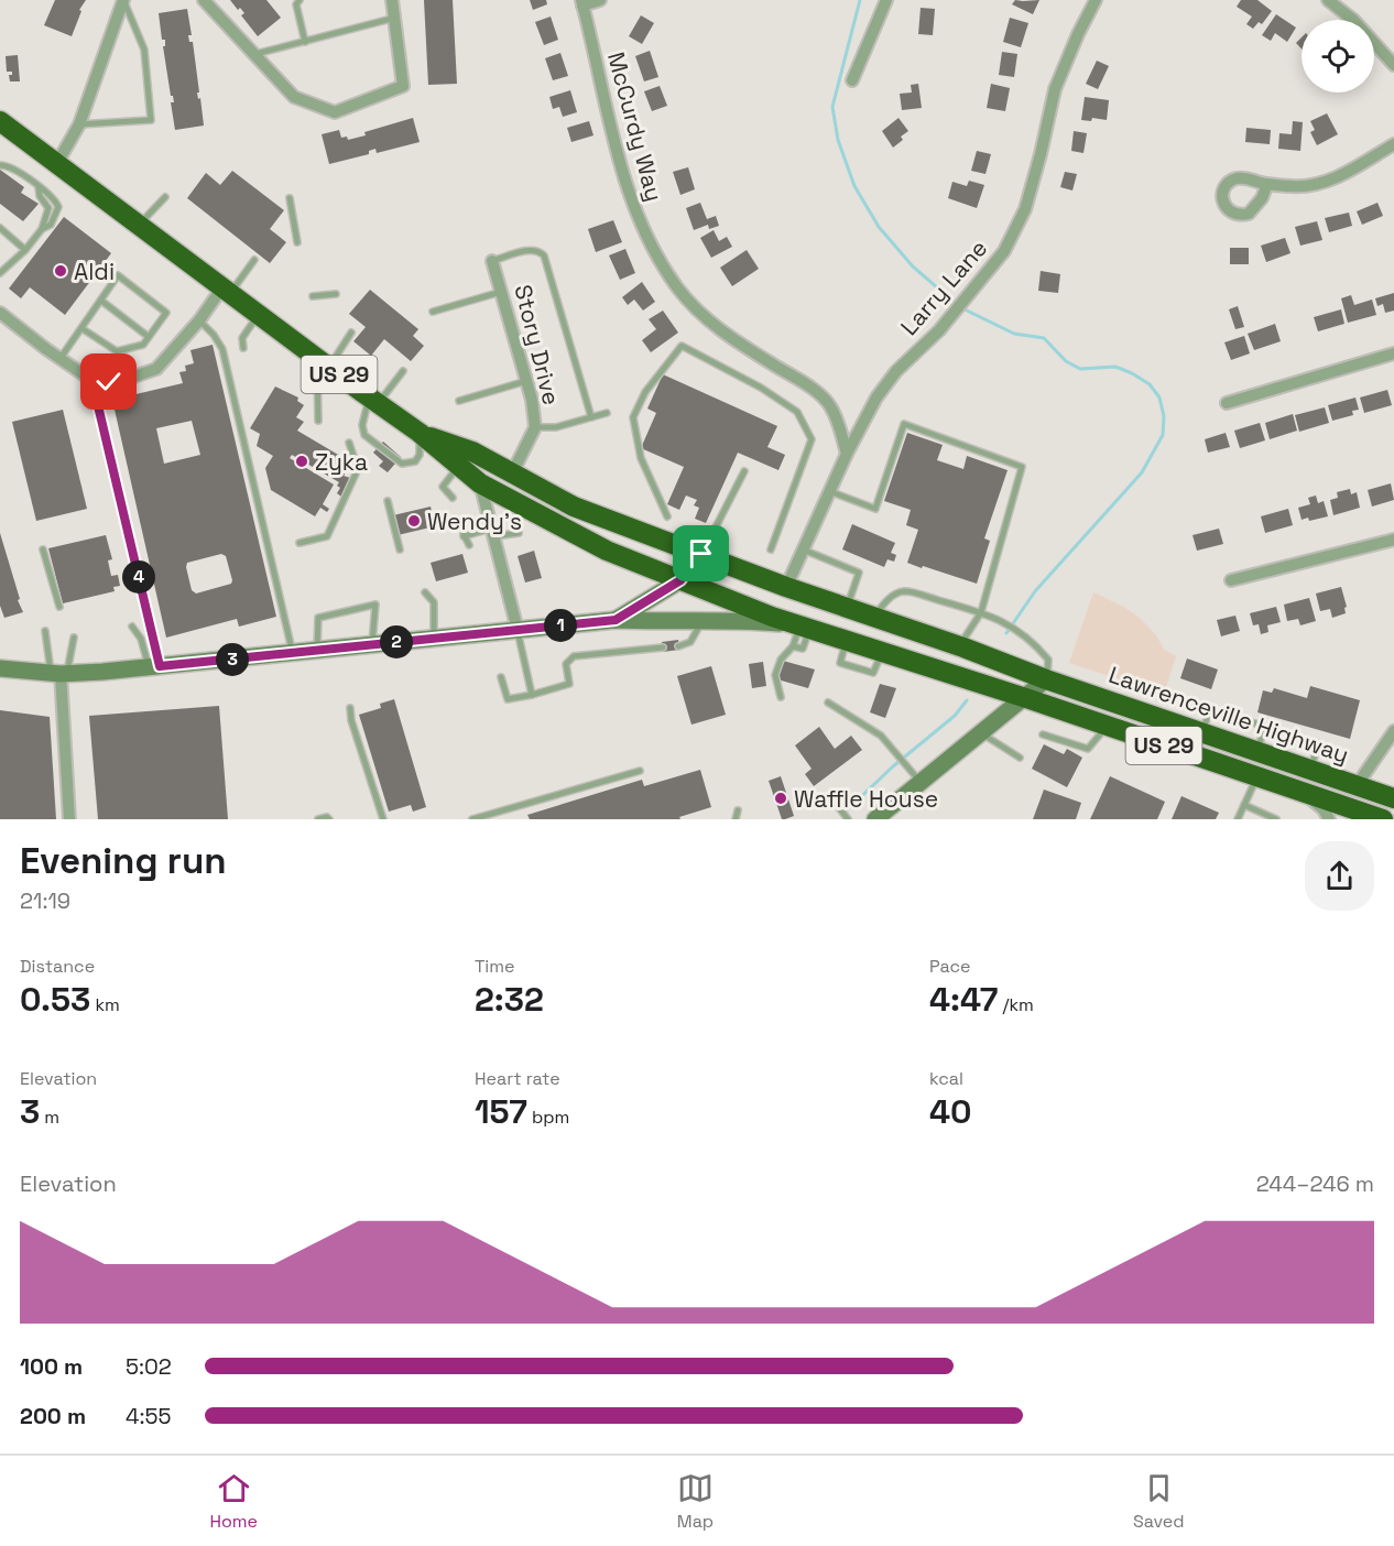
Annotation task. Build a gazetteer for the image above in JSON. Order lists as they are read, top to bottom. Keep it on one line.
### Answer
{"streets":{"highway":["US 29","Lawrenceville Highway"],"street":["McCurdy Way","Larry Lane","Story Drive"]},"crossings":[["McCurdy Way","Larry Lane"],["Larry Lane","US 29"],["Story Drive","US 29"],["US 29","Lawrenceville Highway"]],"places":["Aldi","Zyka","Wendy's","Waffle House"],"page":{"pins":["4","1","2","3"],"heading":["Evening run","21:19"],"stats":[["Distance","0.53 km"],["Time","2:32"],["Pace","4:47 /km"],["Elevation","3 m"],["Heart rate","157 bpm"],["kcal","40"]],"chart":["Elevation","244–246 m"],"list":[{"name":"100 m","note":"5:02"},{"name":"200 m","note":"4:55"}],"tabs":["Home","Map","Saved"]}}
